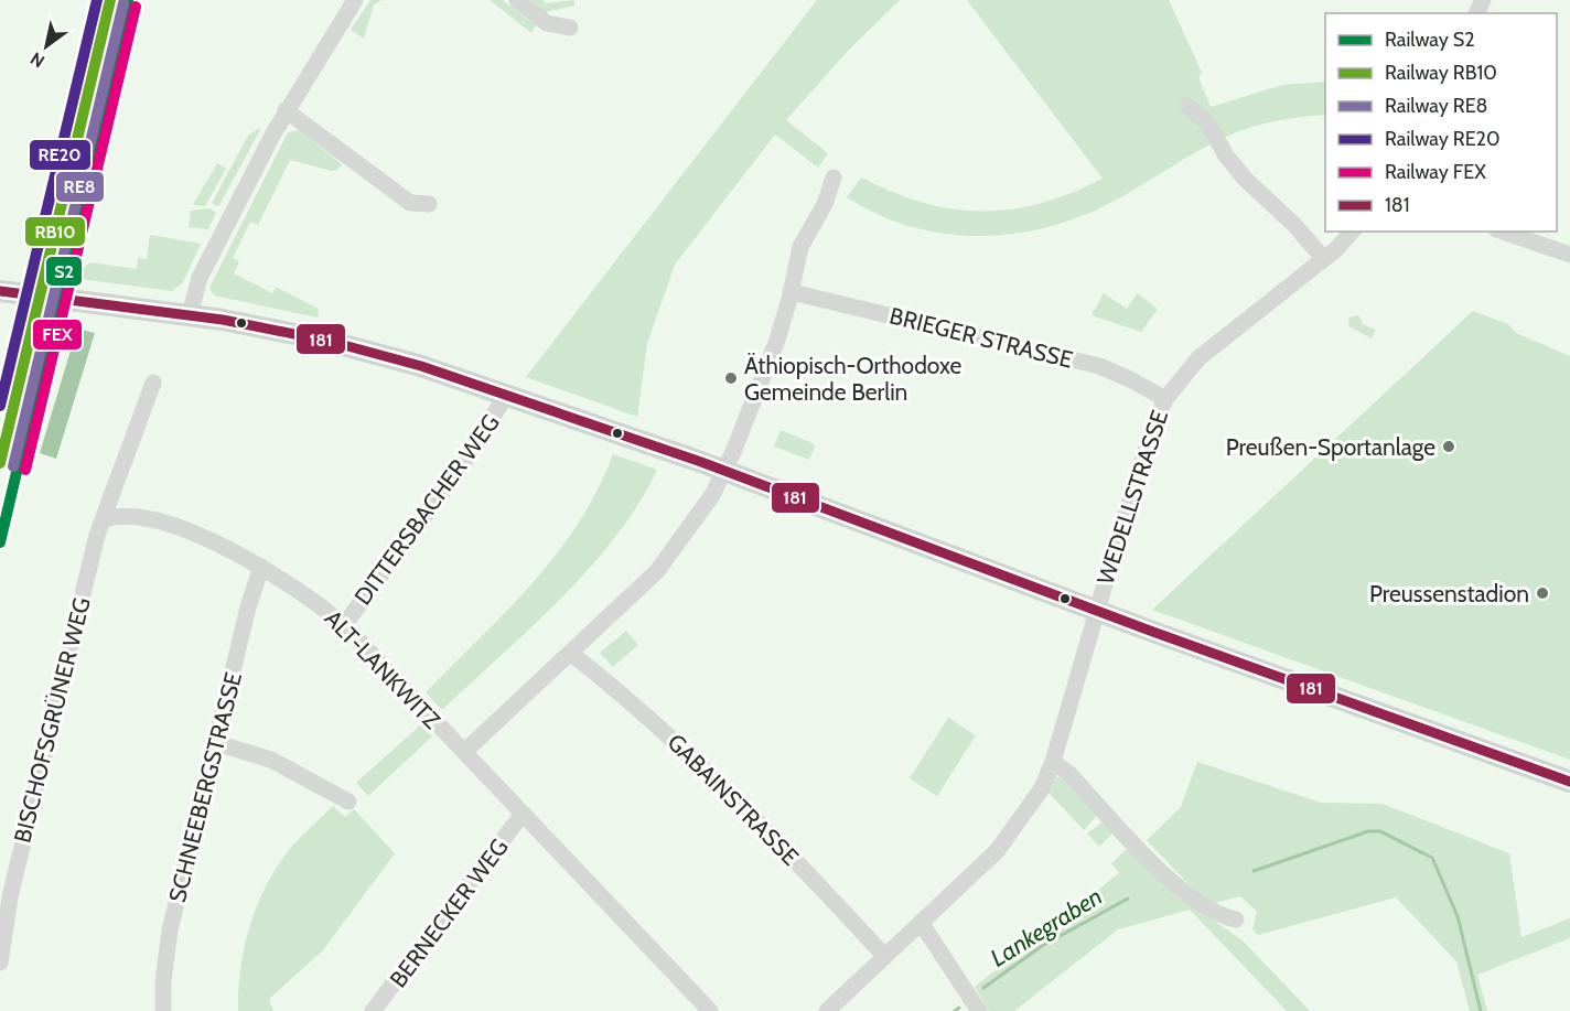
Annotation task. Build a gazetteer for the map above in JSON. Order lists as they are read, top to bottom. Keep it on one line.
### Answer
{"streets":{"street":["BRIEGER STRASSE","WEDELLSTRASSE","DITTERSBACHER WEG","ALT-LANKWITZ","BISCHOFSGRÜNER WEG","SCHNEEBERGSTRASSE","GABAINSTRASSE","BERNECKER WEG"]},"crossings":[["BRIEGER STRASSE","WEDELLSTRASSE"],["WEDELLSTRASSE","GABAINSTRASSE"],["DITTERSBACHER WEG","ALT-LANKWITZ"],["ALT-LANKWITZ","BISCHOFSGRÜNER WEG"],["ALT-LANKWITZ","SCHNEEBERGSTRASSE"],["ALT-LANKWITZ","BERNECKER WEG"]],"water":["Lankegraben"],"places":["Äthiopisch-Orthodoxe Gemeinde Berlin","Preußen-Sportanlage","Preussenstadion"],"lines":["rail line S2","rail line RB10","rail line RE20","rail line RE8","rail line FEX","transit line 181"],"legend":["Railway S2","Railway RB10","Railway RE8","Railway RE20","Railway FEX","181"],"north":"bottom left"}
